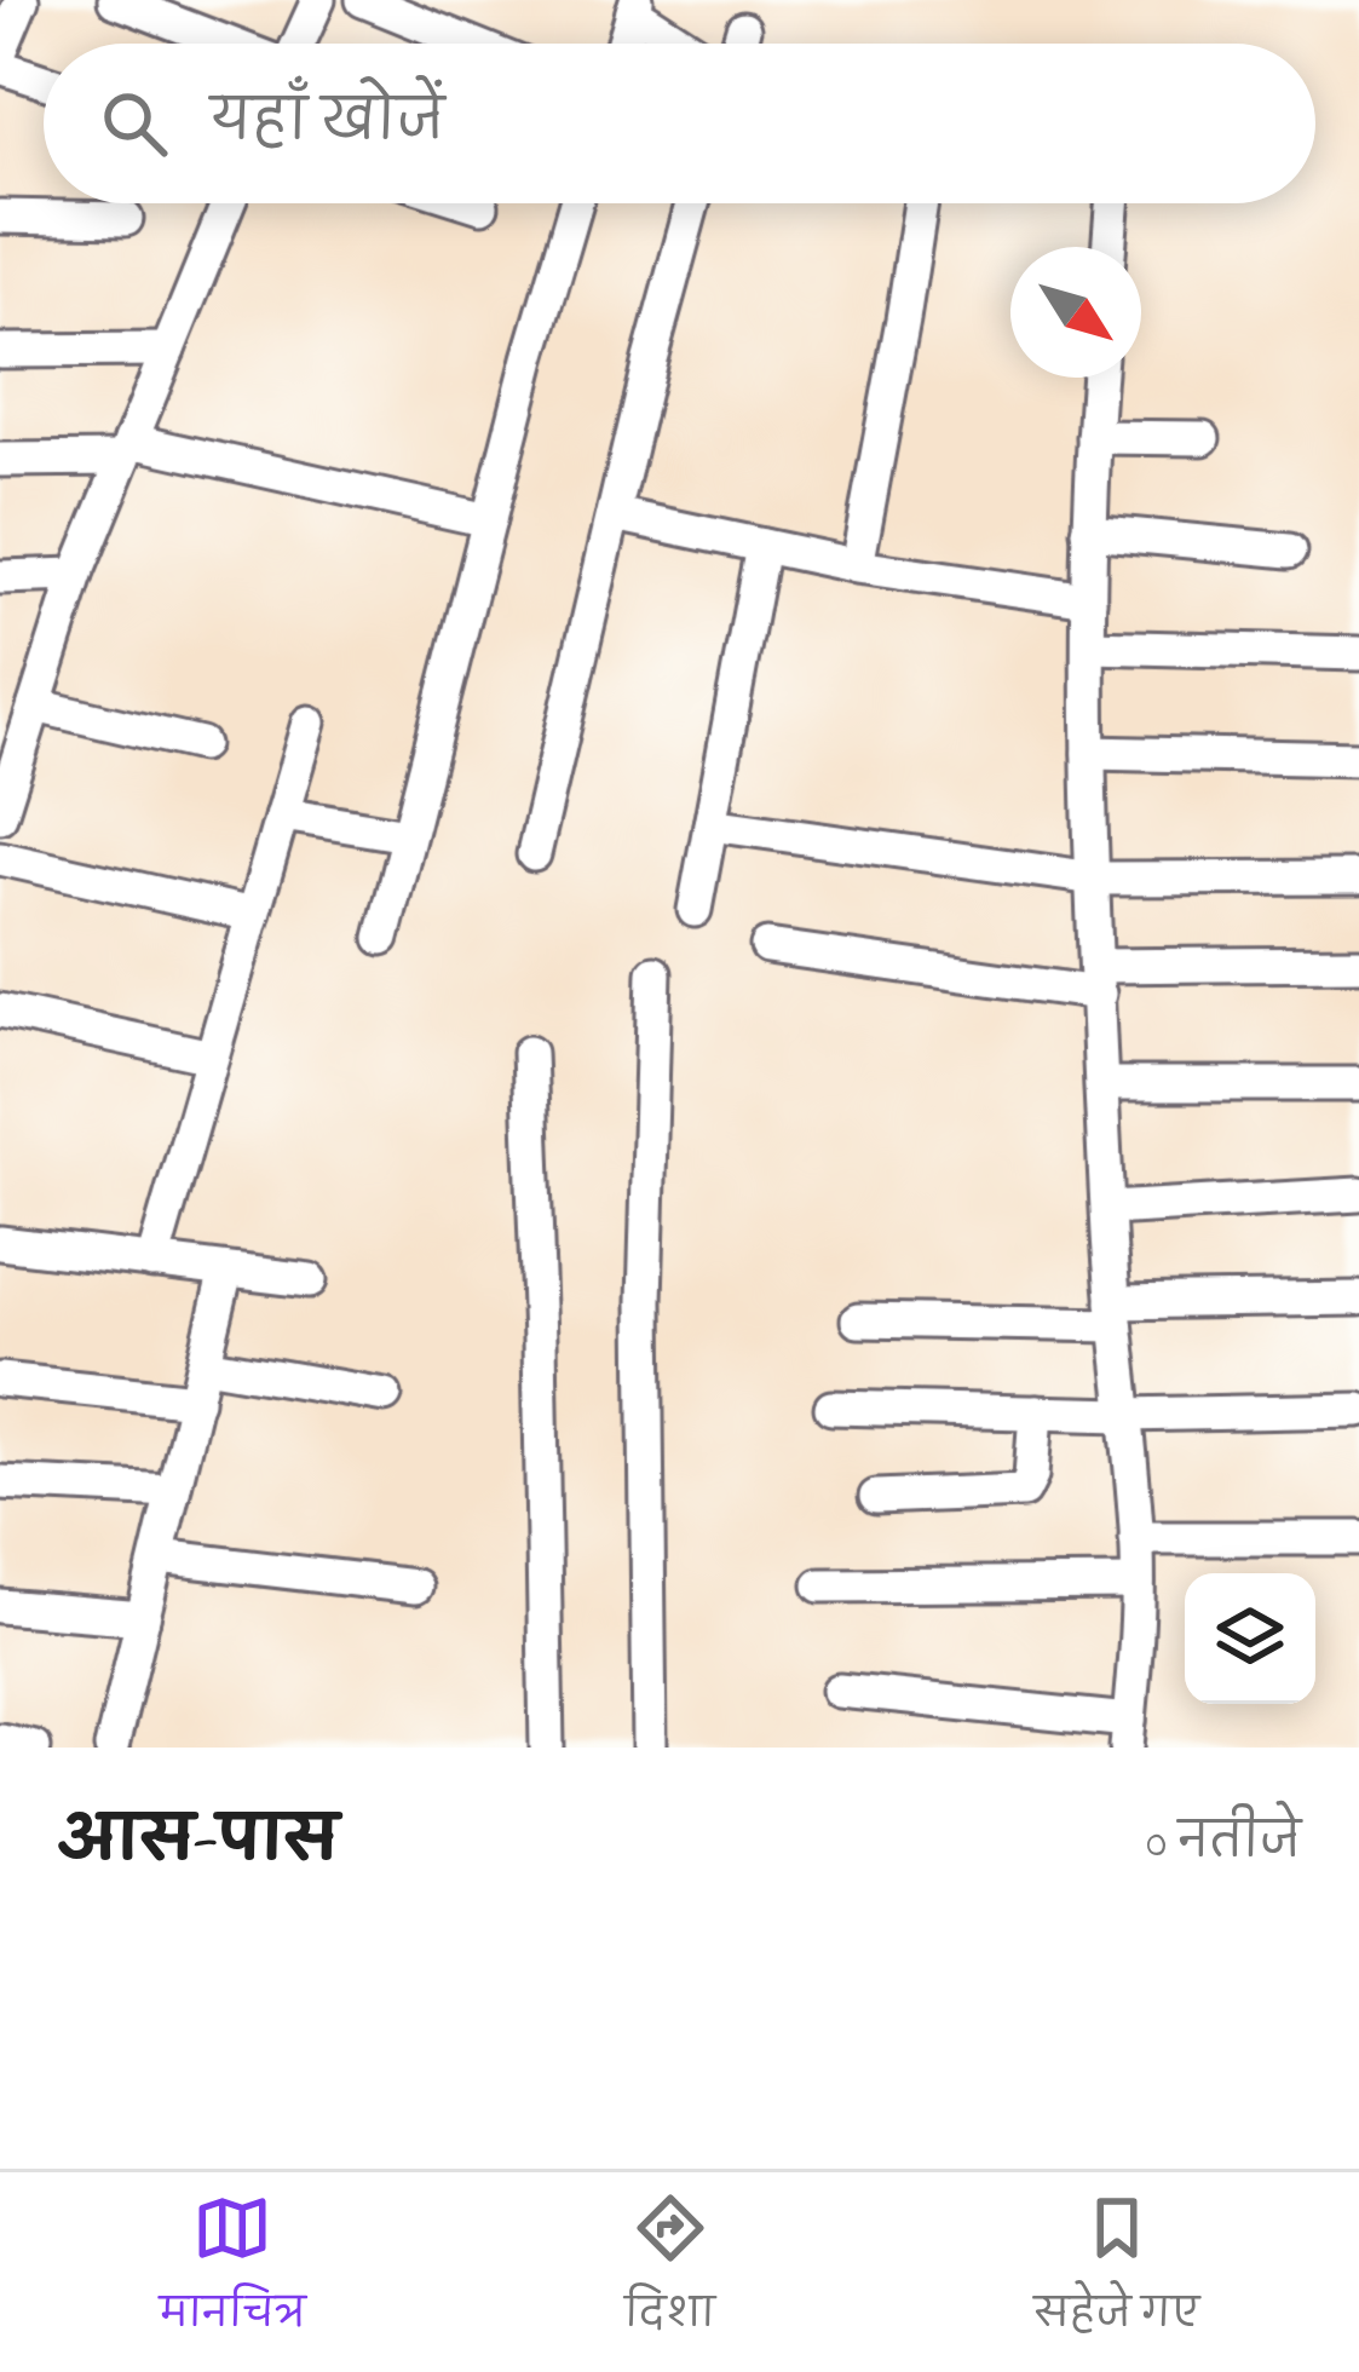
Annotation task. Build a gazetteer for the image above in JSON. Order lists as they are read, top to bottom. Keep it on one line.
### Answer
{"north":"bottom right","page":{"search":"यहाँ खोजें","heading":["आस-पास","0 नतीजे"],"nav":["मानचित्र","दिशा","सहेजे गए"]}}
